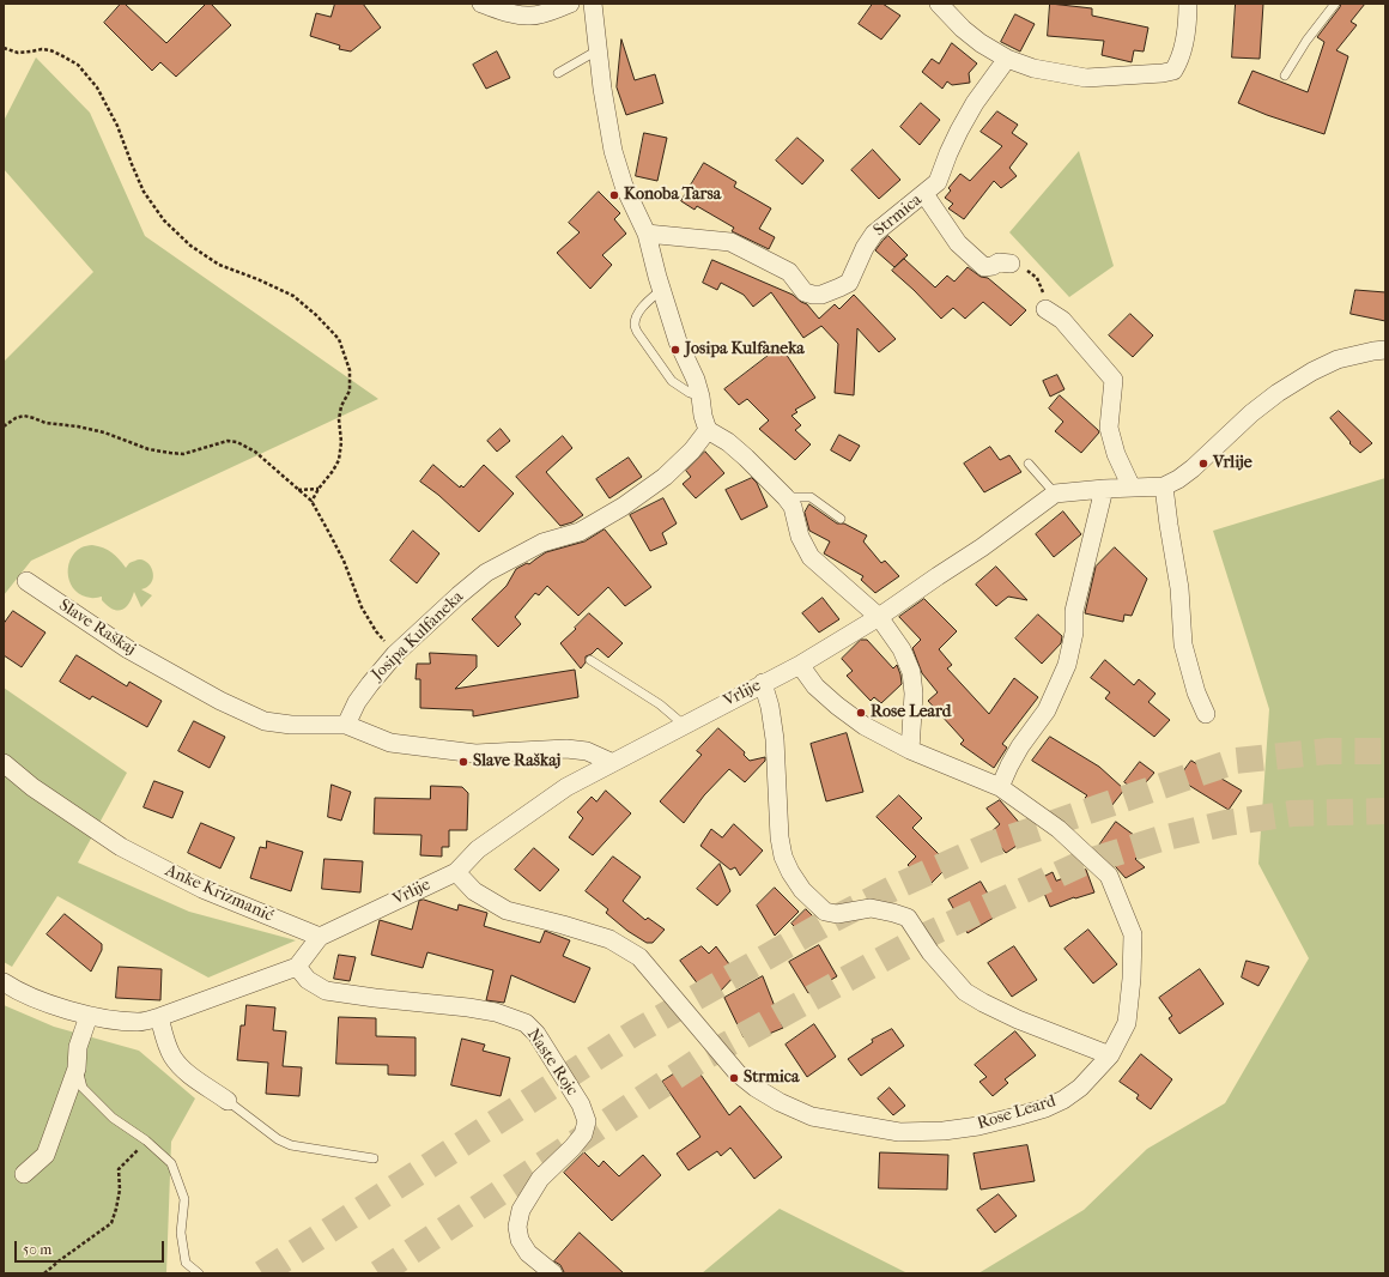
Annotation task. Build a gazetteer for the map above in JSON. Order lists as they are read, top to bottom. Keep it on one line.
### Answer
{"streets":{"street":["Strmica","Slave Raškaj","Josipa Kulfaneka","Vrlije","Anke Krizmanić","Naste Rojc","Rose Leard"]},"crossings":[["Slave Raškaj","Josipa Kulfaneka"],["Slave Raškaj","Vrlije"],["Vrlije","Anke Krizmanić"],["Vrlije","Naste Rojc"],["Vrlije","Rose Leard"]],"places":["Konoba Tarsa","Josipa Kulfaneka","Vrlije","Rose Leard","Slave Raškaj","Strmica"],"scale_bar":"50 m"}
